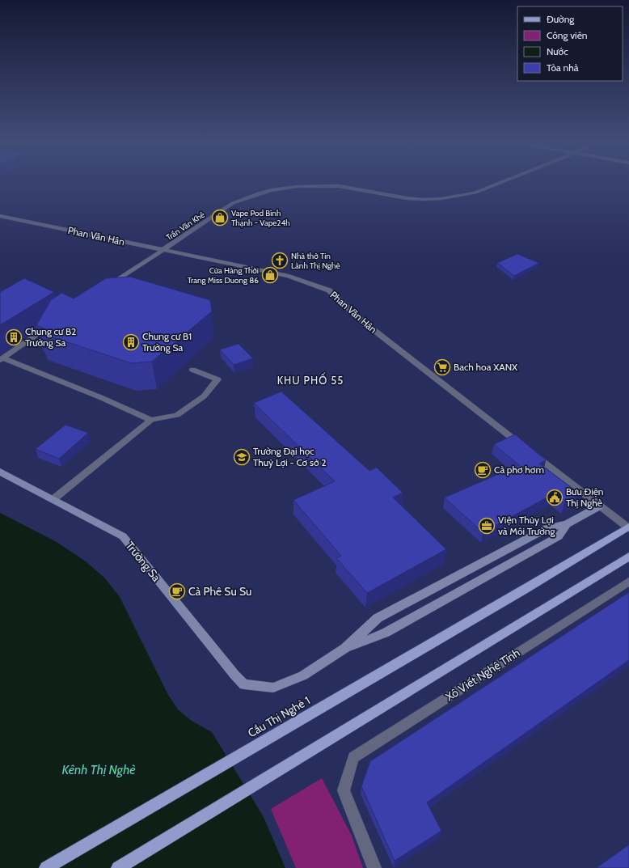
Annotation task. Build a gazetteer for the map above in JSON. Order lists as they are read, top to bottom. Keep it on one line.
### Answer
{"streets":{"main road":["Cầu Thị Nghè 1"],"street":["Trần Văn Khê","Phan Văn Hân","Trường Sa","Xô Viết Nghệ Tĩnh"]},"crossings":[["Trần Văn Khê","Phan Văn Hân"]],"districts":["KHU PHỐ 55"],"water":["Kênh Thị Nghè"],"places":{"shop":["Vape Pod Bình Thạnh - Vape24h","Cửa Hàng Thời Trang Miss Duong 86"],"church":["Nhà thờ Tin Lành Thị Nghè"],"building":["Chung cư B2 Trường Sa","Chung cư B1 Trường Sa"],"supermarket":["Bach hoa XANX"],"school or university":["Trường Đại học Thuỷ Lợi - Cơ sở 2"],"cafe":["Cà phơ hơm","Cà Phê Su Su"],"public building":["Bưu Điện Thị Nghè"],"office":["Viện Thủy Lợi và Môi Trường"]},"legend":["Đường","Công viên","Nước","Tòa nhà"]}
